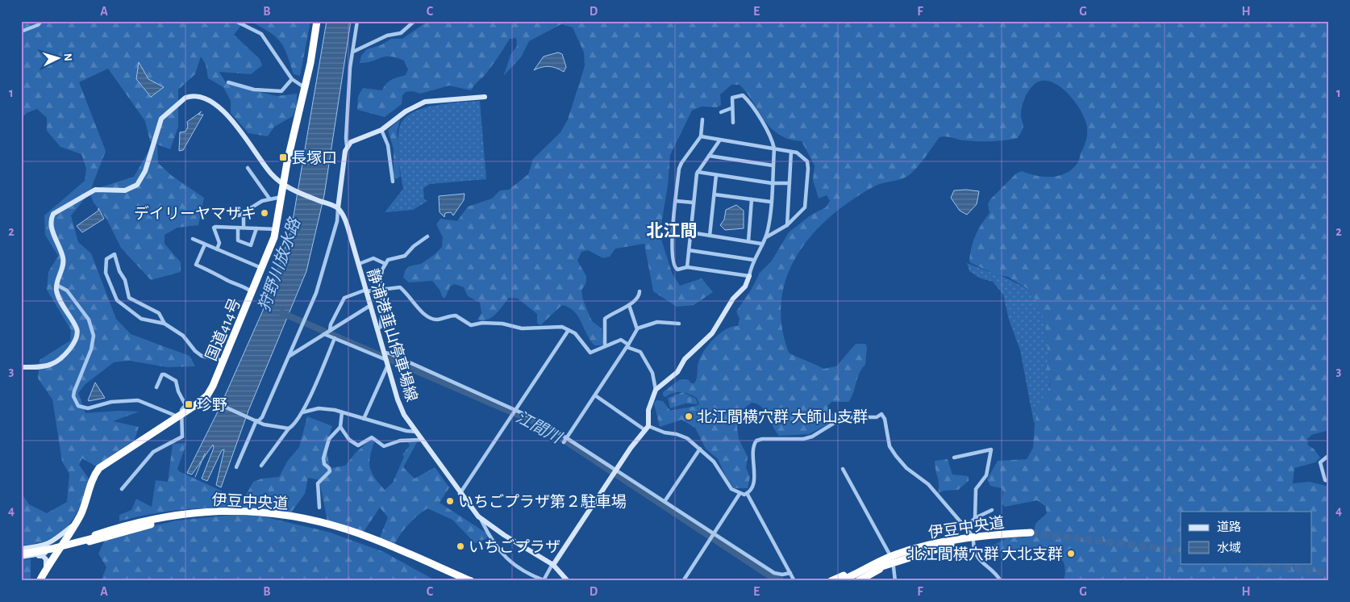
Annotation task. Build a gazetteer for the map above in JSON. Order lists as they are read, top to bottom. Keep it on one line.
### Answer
{"streets":{"highway":["国道414号","伊豆中央道"],"street":["静浦港韮山停車場線"]},"districts":["北江間"],"water":["狩野川放水路","江間川"],"places":{"transit":["長塚口","珍野"],"other":["デイリーヤマザキ","北江間横穴群 大師山支群","いちごプラザ第２駐車場","いちごプラザ","北江間横穴群 大北支群"]},"legend":["道路","水域"],"north":"right","grid":{"columns":["A","B","C","D","E","F","G","H"],"rows":["1","2","3","4"]}}
